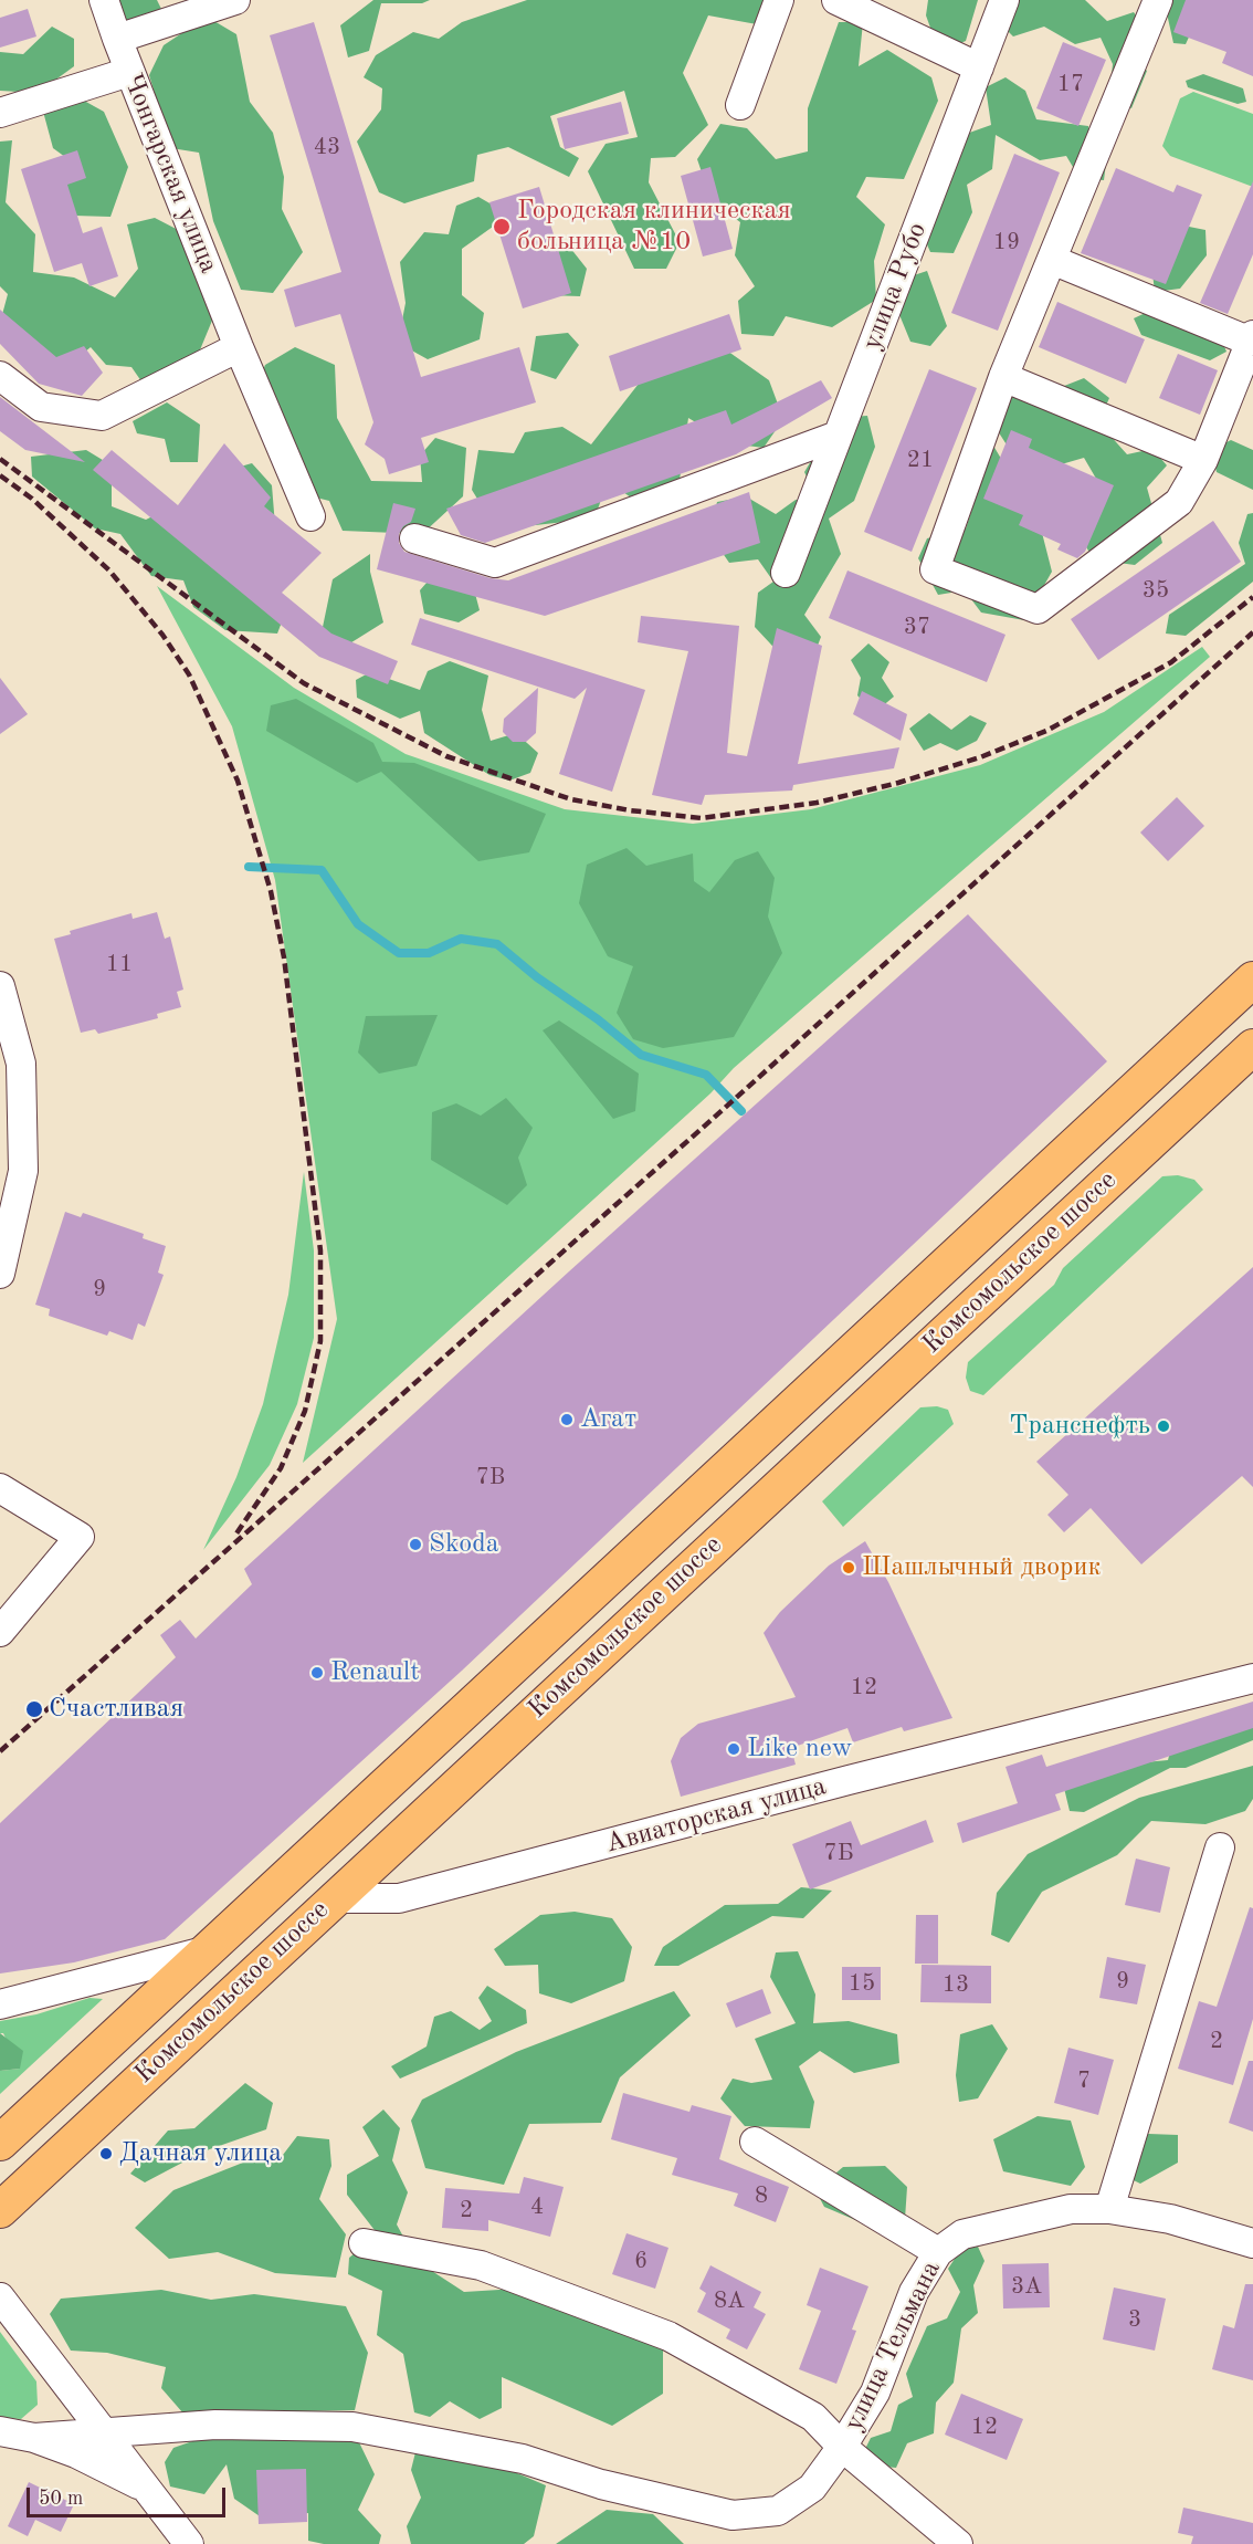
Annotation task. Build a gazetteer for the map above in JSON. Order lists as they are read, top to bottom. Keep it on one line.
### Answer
{"streets":{"main road":["Комсомольское шоссе"],"street":["Чонгарская улица","улица Рубо","Авиаторская улица","улица Тельмана"]},"crossings":[["Комсомольское шоссе","Авиаторская улица"]],"places":["Городская клиническая больница №10","Агат","Транснефть","Skoda","Шашлычный дворик","Renault","Счастливая","Like new","Дачная улица"],"house_numbers":["17","43","19","21","35","37","11","9","7В","12","7Б","9","15","13","2","7","8","4","2","6","3А","8А","3","12"],"scale_bar":"50 m"}
